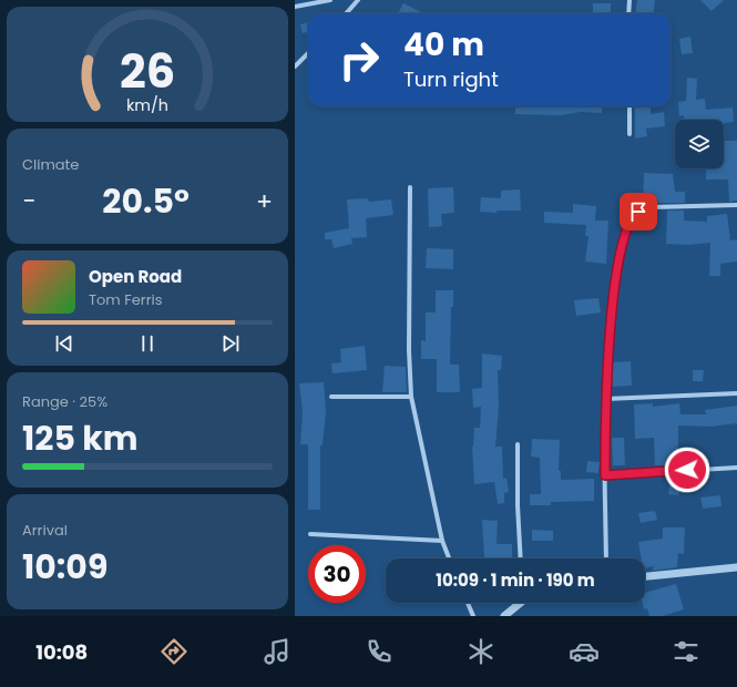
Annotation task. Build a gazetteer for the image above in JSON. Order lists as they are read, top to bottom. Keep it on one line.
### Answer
{"page":{"turn":["40 m","Turn right"],"tile":["Climate",["Range · 25%","125 km"],["Arrival","10:09"]],"heat":["−","20.5°","+"],"song":["Open Road","Tom Ferris"],"limit":"30","trip":"10:09 · 1 min · 190 m","tabs":"10:08","gauge":["26","km/h"]}}
